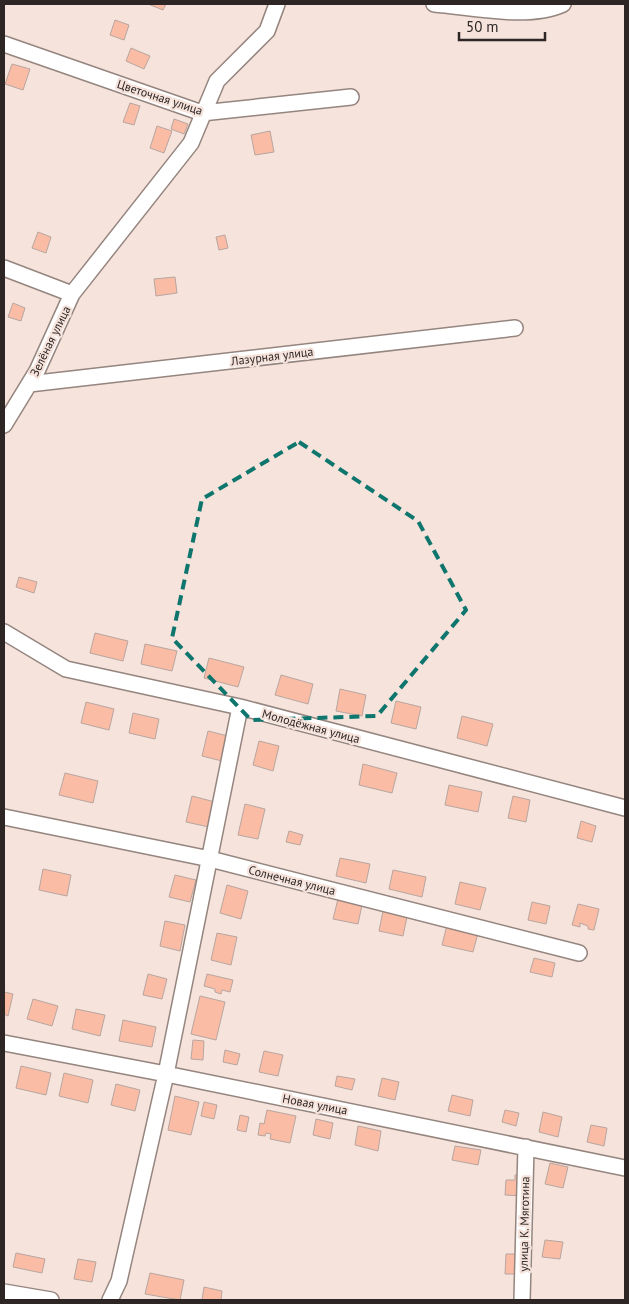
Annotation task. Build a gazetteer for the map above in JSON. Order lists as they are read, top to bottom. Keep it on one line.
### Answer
{"streets":{"street":["Цветочная улица","Зелёная улица","Лазурная улица","Молодёжная улица","Солнечная улица","Новая улица","улица К. Мяготина"]},"crossings":[["Зелёная улица","Лазурная улица"],["Новая улица","улица К. Мяготина"]],"scale_bar":"50 m"}
